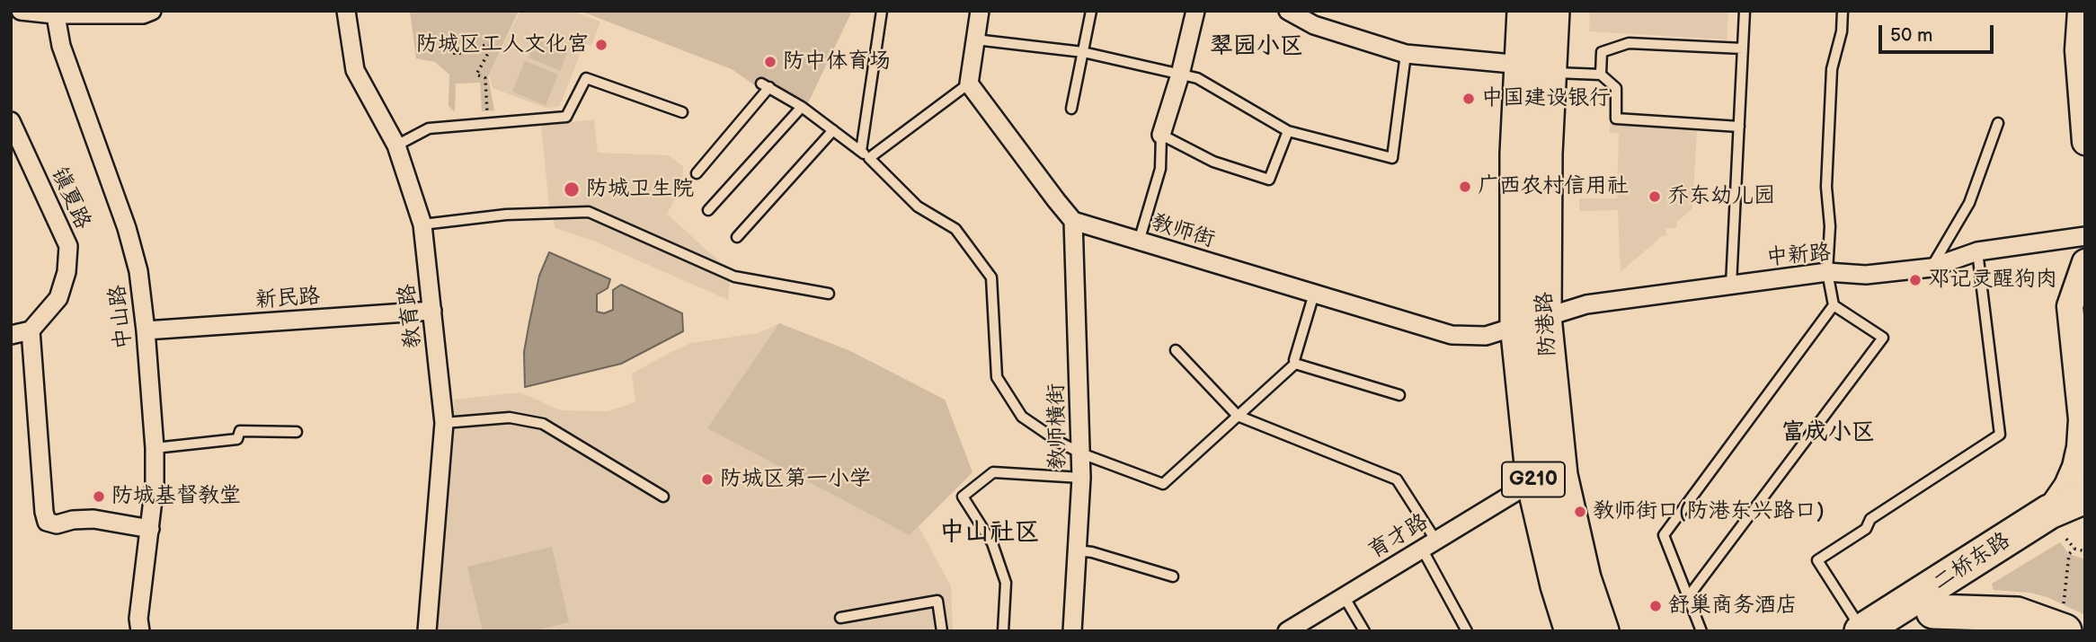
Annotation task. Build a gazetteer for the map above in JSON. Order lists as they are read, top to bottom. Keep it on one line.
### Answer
{"streets":{"highway":["防港路","G210","二桥东路"],"street":["镇夏路","教师街","中新路","新民路","教育路","中山路","教师横街","育才路"]},"crossings":[["教师街","中新路"],["教师街","防港路"],["教师街","教师横街"],["中新路","防港路"],["新民路","教育路"],["新民路","中山路"],["防港路","育才路"]],"districts":["翠园小区","富成小区","中山社区"],"places":["防城区工人文化宫","防中体育场","中国建设银行","广西农村信用社","防城卫生院","乔东幼儿园","邓记灵醒狗肉","防城区第一小学","防城基督教堂","教师街口(防港东兴路口)","舒巢商务酒店"],"scale_bar":"50 m"}
